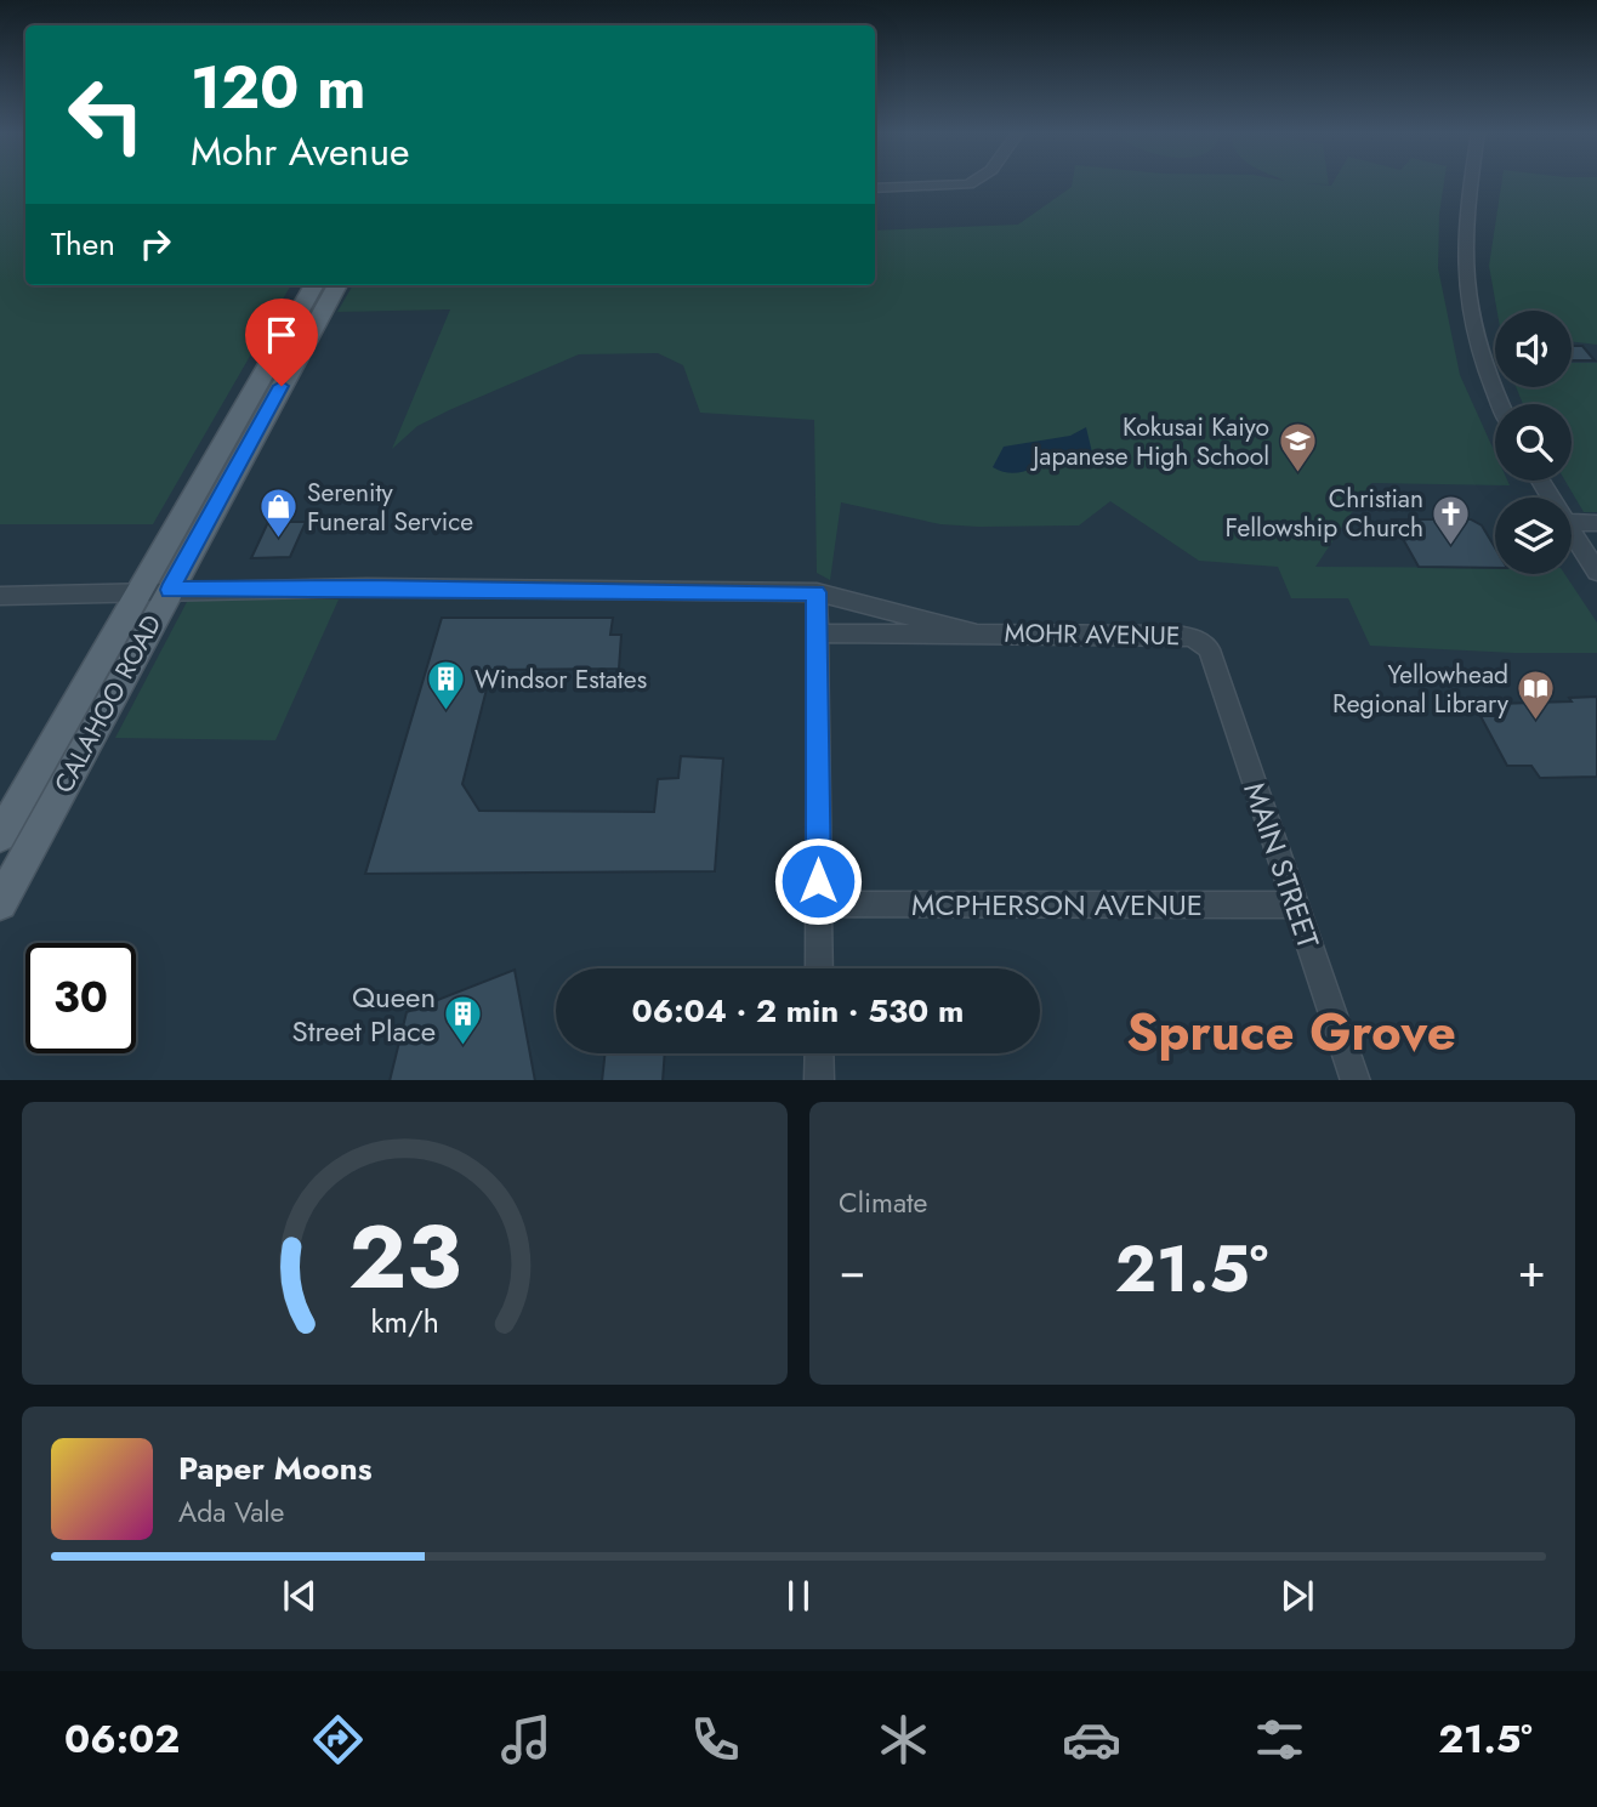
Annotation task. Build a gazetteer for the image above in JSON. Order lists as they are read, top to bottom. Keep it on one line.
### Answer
{"streets":{"main road":["CALAHOO ROAD"],"street":["MOHR AVENUE","MAIN STREET","MCPHERSON AVENUE"]},"crossings":[["MOHR AVENUE","CALAHOO ROAD"],["MOHR AVENUE","MAIN STREET"],["MAIN STREET","MCPHERSON AVENUE"]],"districts":["Spruce Grove"],"places":{"school or university":["Kokusai Kaiyo Japanese High School"],"shop":["Serenity Funeral Service"],"church":["Christian Fellowship Church"],"building":["Windsor Estates","Queen Street Place"],"library":["Yellowhead Regional Library"]},"page":{"turn":["120 m","Mohr Avenue"],"then":"Then","limit":"30","trip":"06:04 · 2 min · 530 m","tile":"Climate","heat":["−","21.5°","+"],"song":["Paper Moons","Ada Vale"],"tabs":["06:02","21.5°"],"gauge":["23","km/h"]}}
